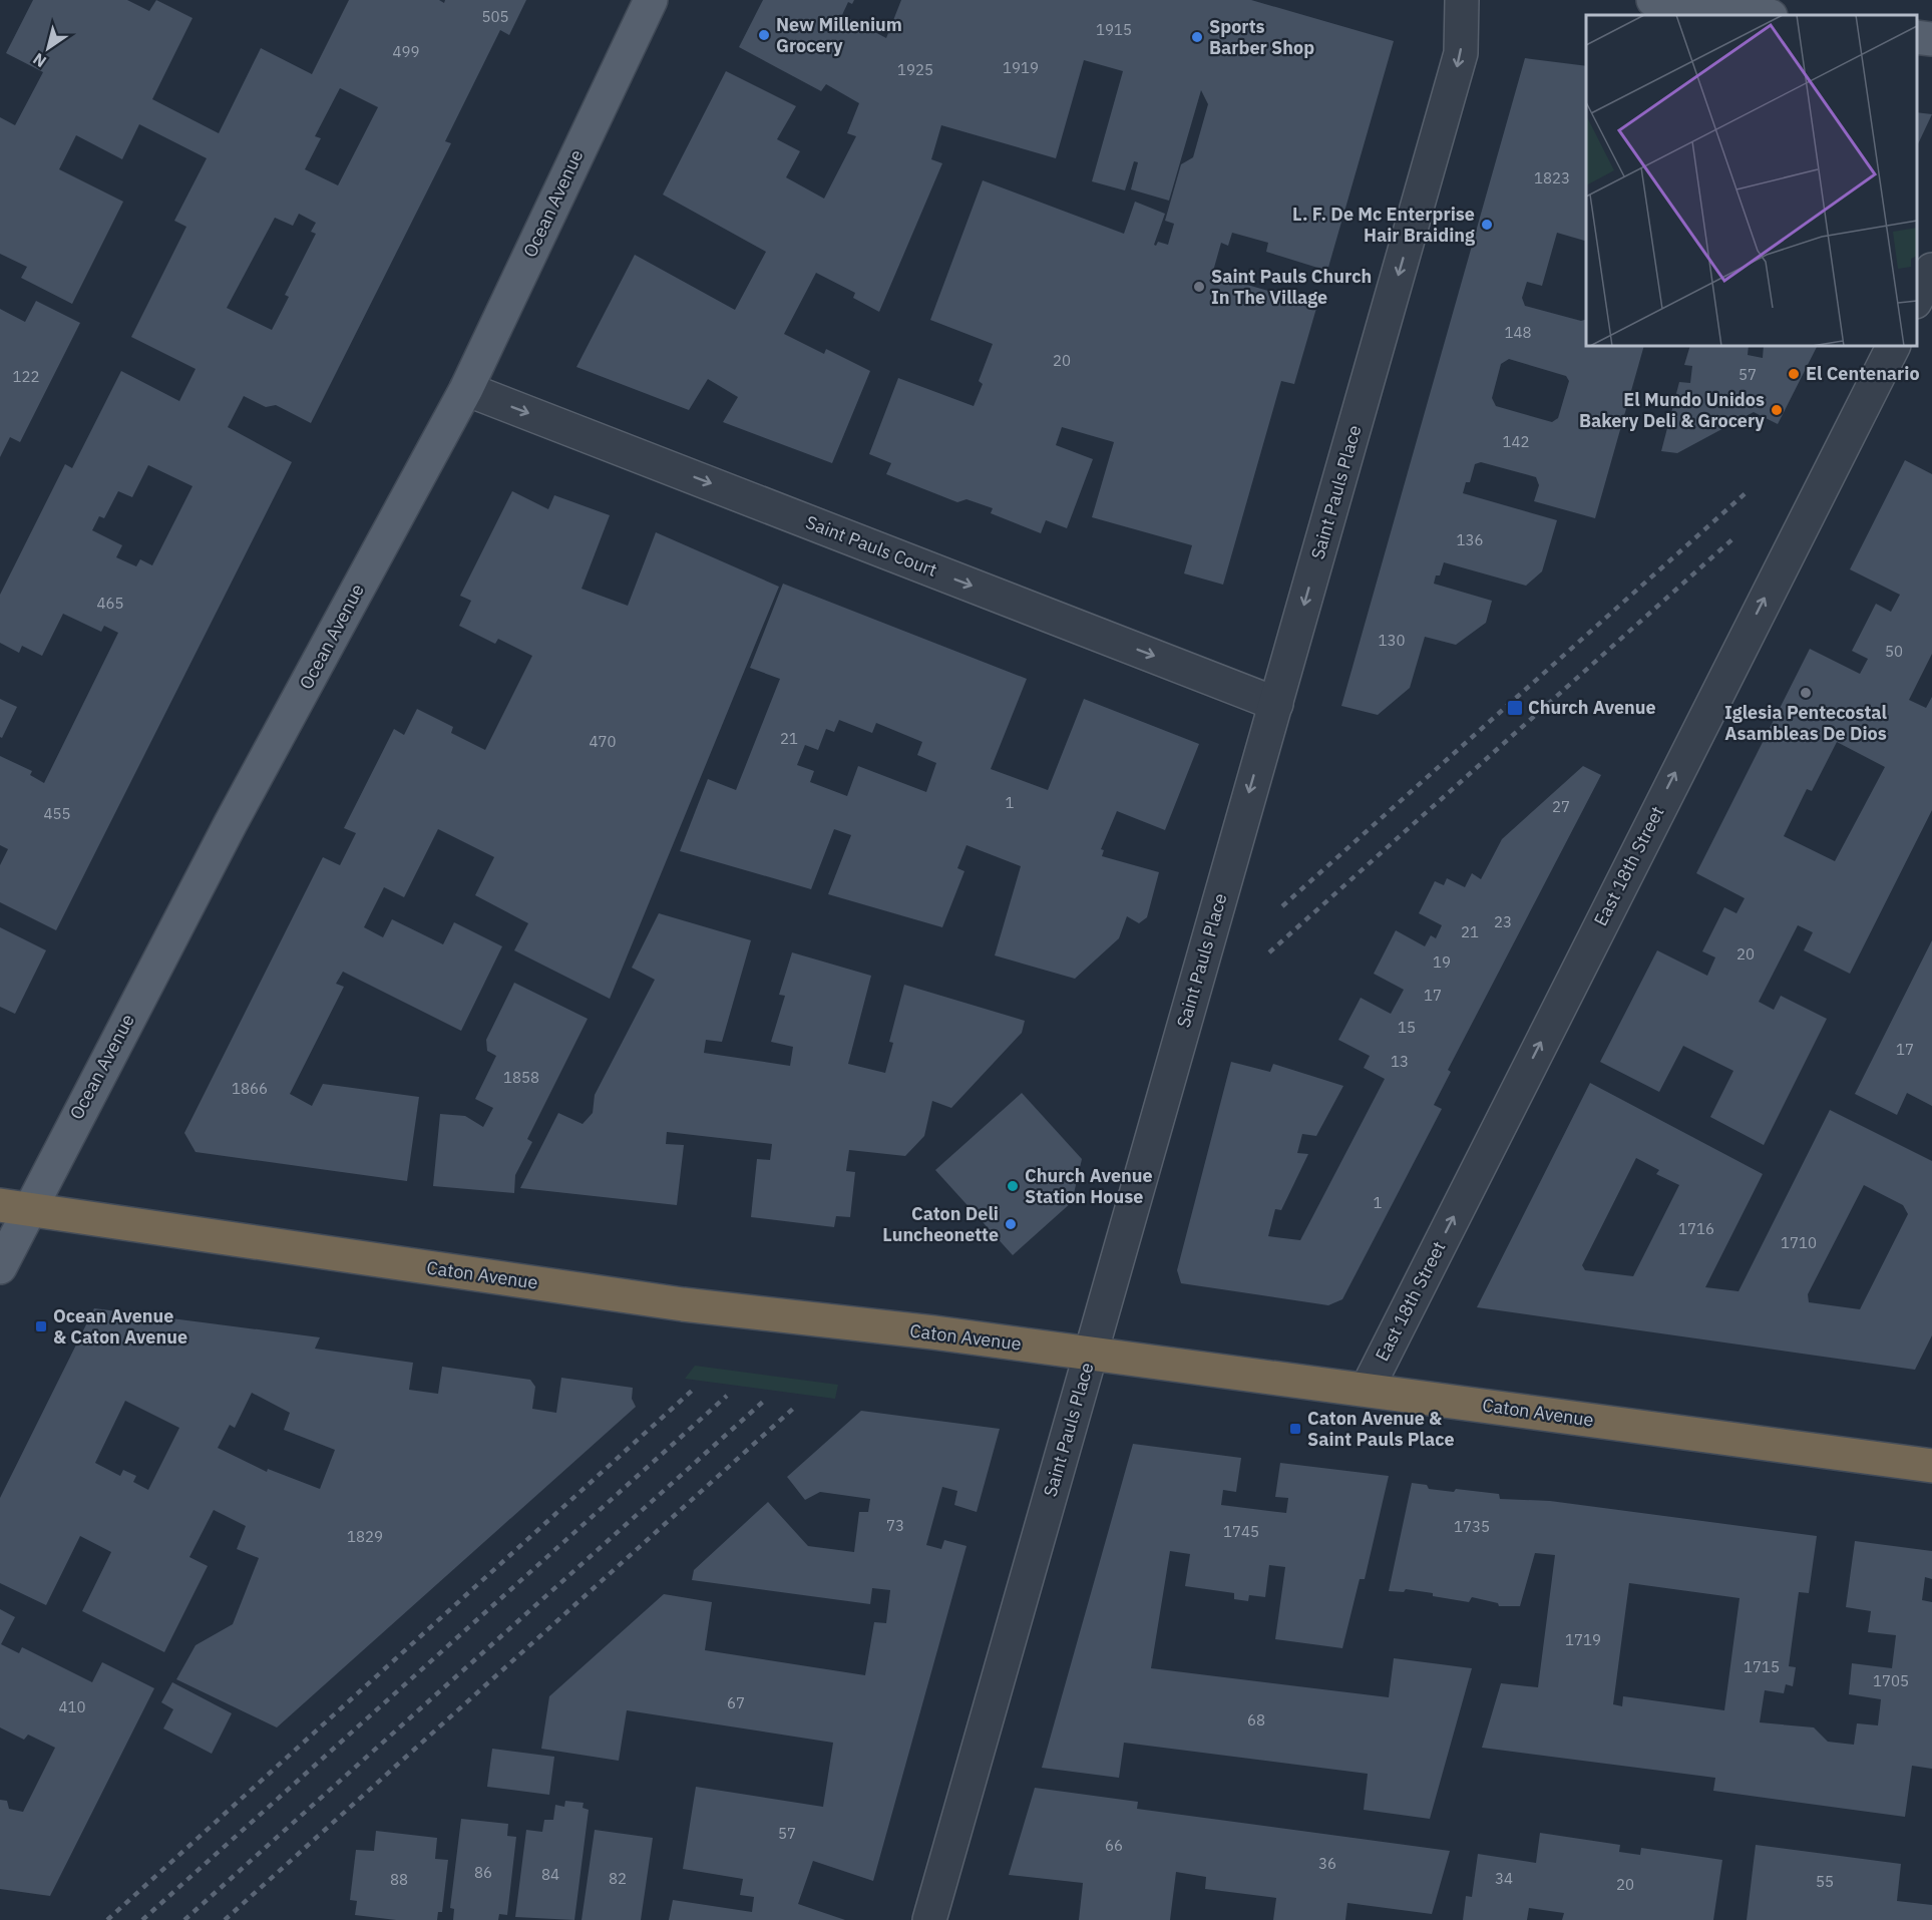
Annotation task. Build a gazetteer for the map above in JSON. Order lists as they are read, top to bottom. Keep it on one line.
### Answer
{"streets":{"highway":["Caton Avenue"],"main road":["Ocean Avenue"],"street":["Saint Pauls Place","Saint Pauls Court","East 18th Street"]},"crossings":[["Ocean Avenue","Saint Pauls Court"],["Ocean Avenue","Caton Avenue"],["Saint Pauls Place","Saint Pauls Court"],["Saint Pauls Place","Caton Avenue"],["East 18th Street","Caton Avenue"]],"one_way":["Saint Pauls Place","Saint Pauls Court","East 18th Street"],"places":{"other":["New Millenium Grocery","Sports Barber Shop","L. F. De Mc Enterprise Hair Braiding","Saint Pauls Church In The Village","El Centenario","El Mundo Unidos Bakery Deli & Grocery","Iglesia Pentecostal Asambleas De Dios","Church Avenue Station House","Caton Deli Luncheonette"],"transit":["Church Avenue","Ocean Avenue & Caton Avenue","Caton Avenue & Saint Pauls Place"]},"house_numbers":["505","1915","499","1919","1925","1823","148","20","57","122","142","136","465","130","50","21","470","1","27","455","23","21","20","19","17","15","17","13","1858","1866","1","1716","1710","73","1735","1745","1829","1719","1715","1705","67","410","68","57","66","36","86","84","82","34","88","55","20"],"north":"bottom left"}
